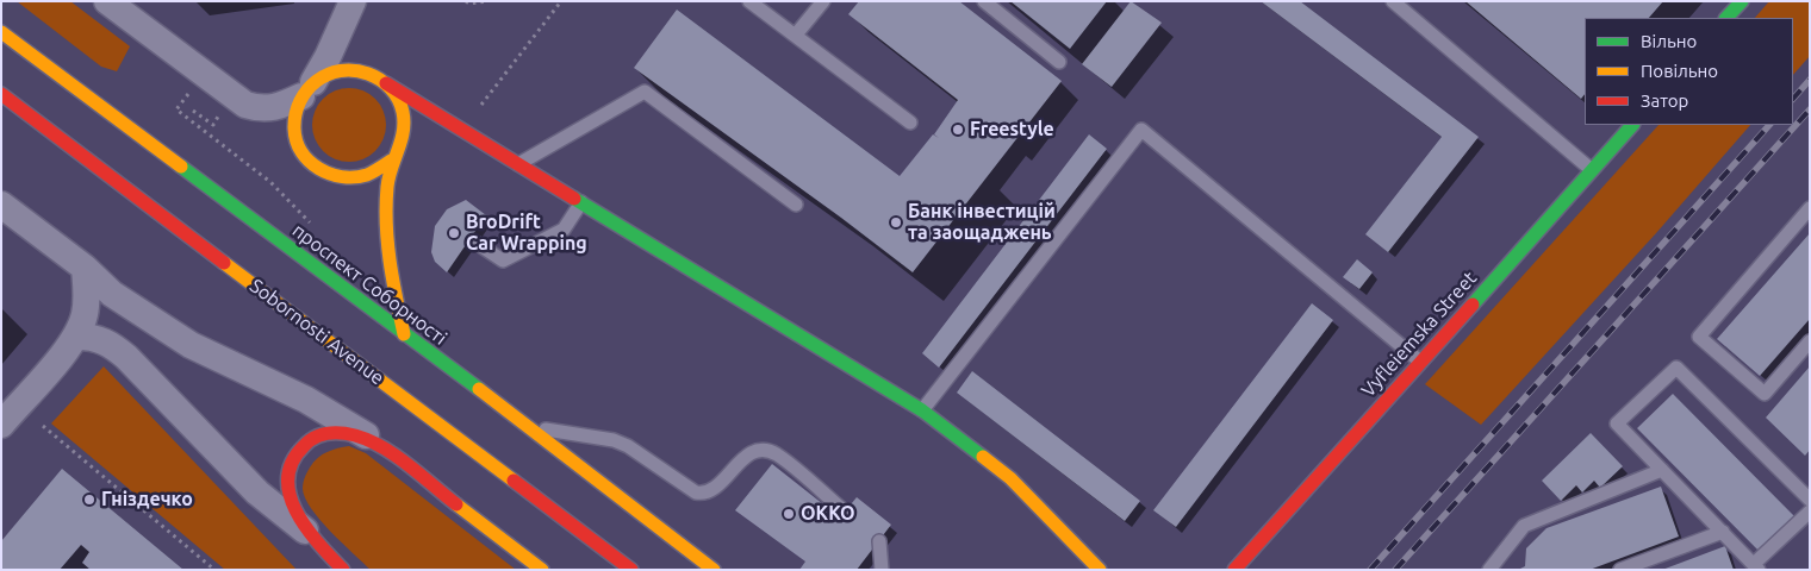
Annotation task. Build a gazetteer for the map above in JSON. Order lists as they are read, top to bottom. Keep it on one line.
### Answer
{"streets":{"main road":["проспект Соборності","Sobornosti Avenue","Vyfleiemska Street"]},"places":["Freestyle","Банк інвестицій та заощаджень","BroDrift Car Wrapping","Гніздечко","OKKO"],"legend":["Вільно","Повільно","Затор"]}
